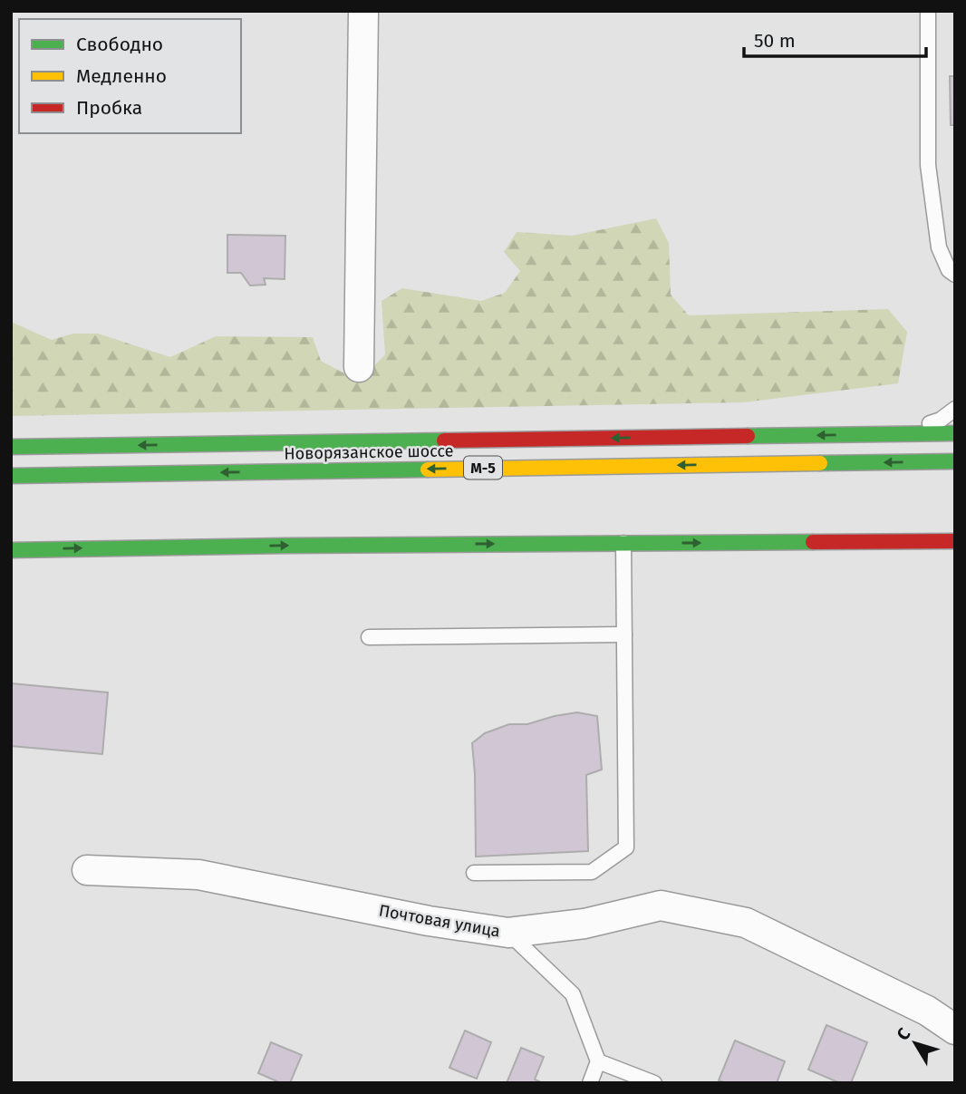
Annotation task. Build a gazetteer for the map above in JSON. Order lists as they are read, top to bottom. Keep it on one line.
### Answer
{"streets":{"main road":["Новорязанское шоссе","М-5"],"street":["Почтовая улица"]},"legend":["Свободно","Медленно","Пробка"],"scale_bar":"50 m","north":"top left"}
